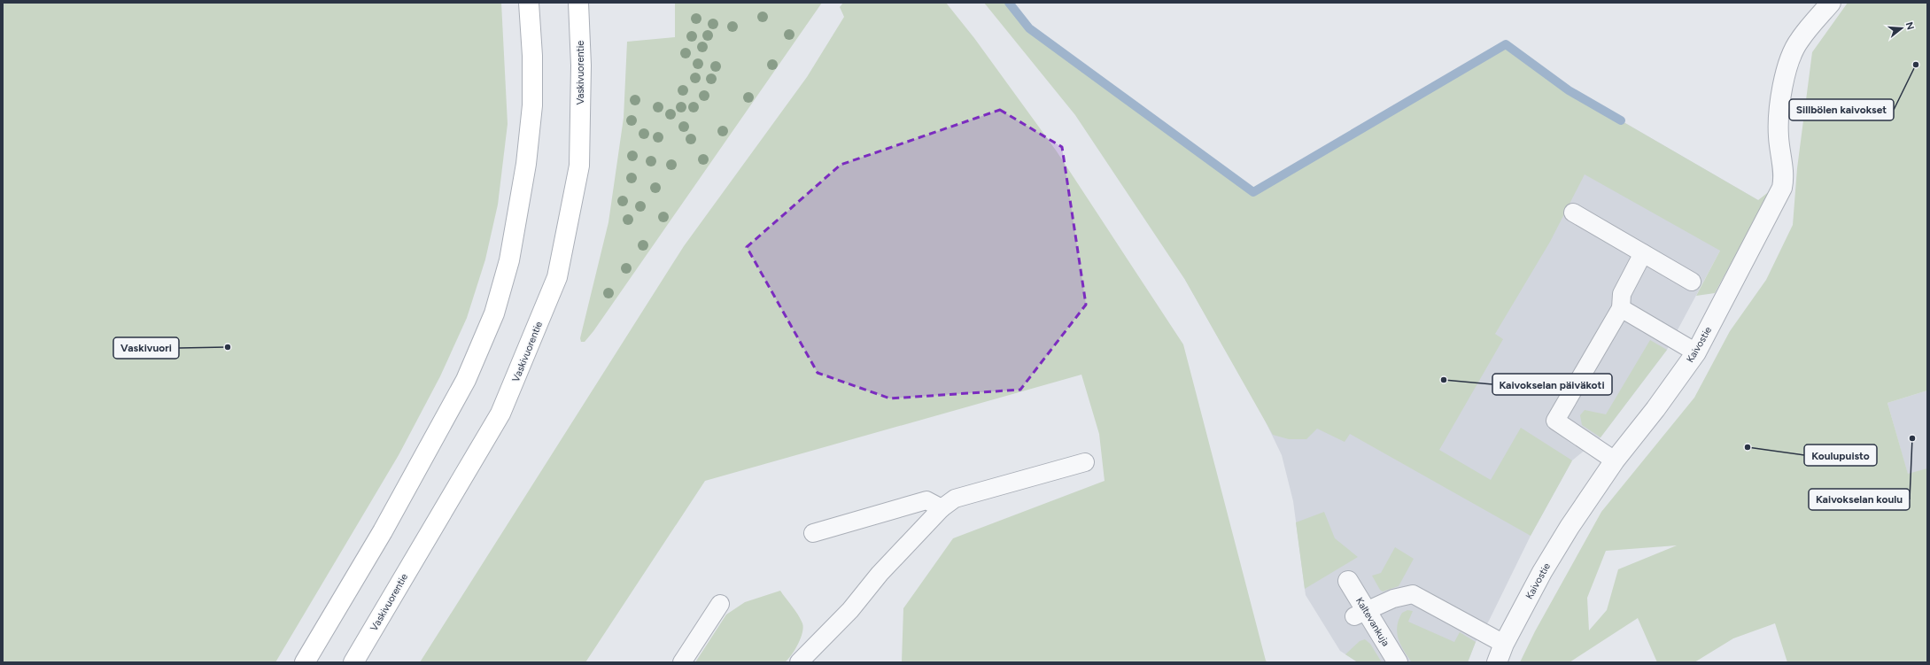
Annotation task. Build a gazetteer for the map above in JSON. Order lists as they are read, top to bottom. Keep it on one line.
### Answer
{"streets":{"main road":["Vaskivuorentie"],"street":["Kaivostie","Kaltevankuja"]},"places":["Sillbölen kaivokset","Vaskivuori","Kaivokselan päiväkoti","Kaivokselan koulu","Koulupuisto"],"north":"right"}
